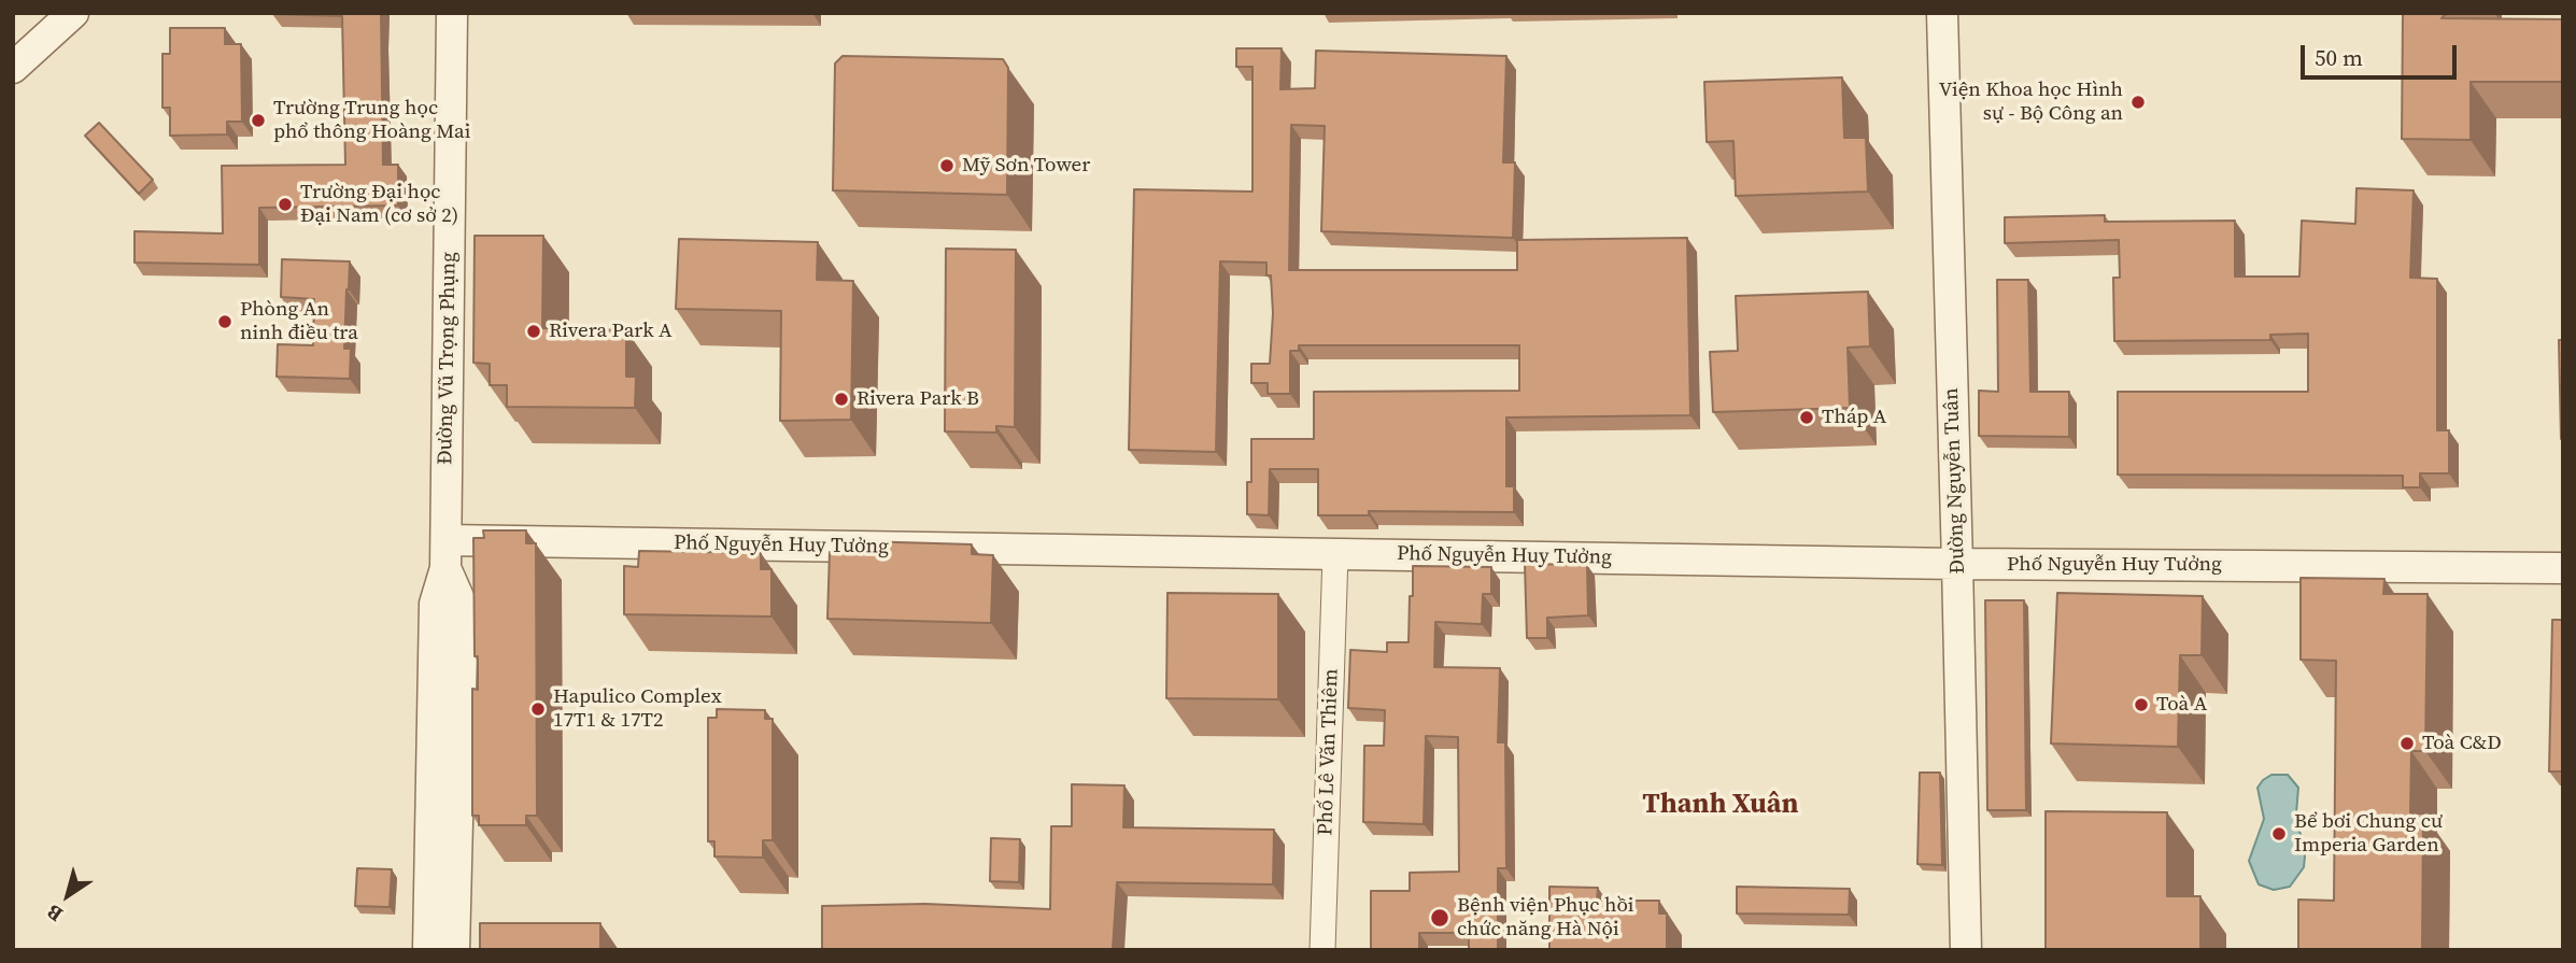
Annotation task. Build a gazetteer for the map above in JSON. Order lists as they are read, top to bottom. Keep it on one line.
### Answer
{"streets":{"street":["Đường Vũ Trọng Phụng","Đường Nguyễn Tuân","Phố Nguyễn Huy Tưởng","Phố Lê Văn Thiêm"]},"crossings":[["Đường Vũ Trọng Phụng","Phố Nguyễn Huy Tưởng"],["Đường Nguyễn Tuân","Phố Nguyễn Huy Tưởng"],["Phố Nguyễn Huy Tưởng","Phố Lê Văn Thiêm"]],"districts":["Thanh Xuân"],"places":["Viện Khoa học Hình sự - Bộ Công an","Trường Trung học phổ thông Hoàng Mai","Mỹ Sơn Tower","Trường Đại học Đại Nam (cơ sở 2)","Phòng An ninh điều tra","Rivera Park A","Rivera Park B","Tháp A","Toà A","Hapulico Complex 17T1 & 17T2","Toà C&D","Bể bơi Chung cư Imperia Garden","Bệnh viện Phục hồi chức năng Hà Nội"],"scale_bar":"50 m","north":"bottom left"}
